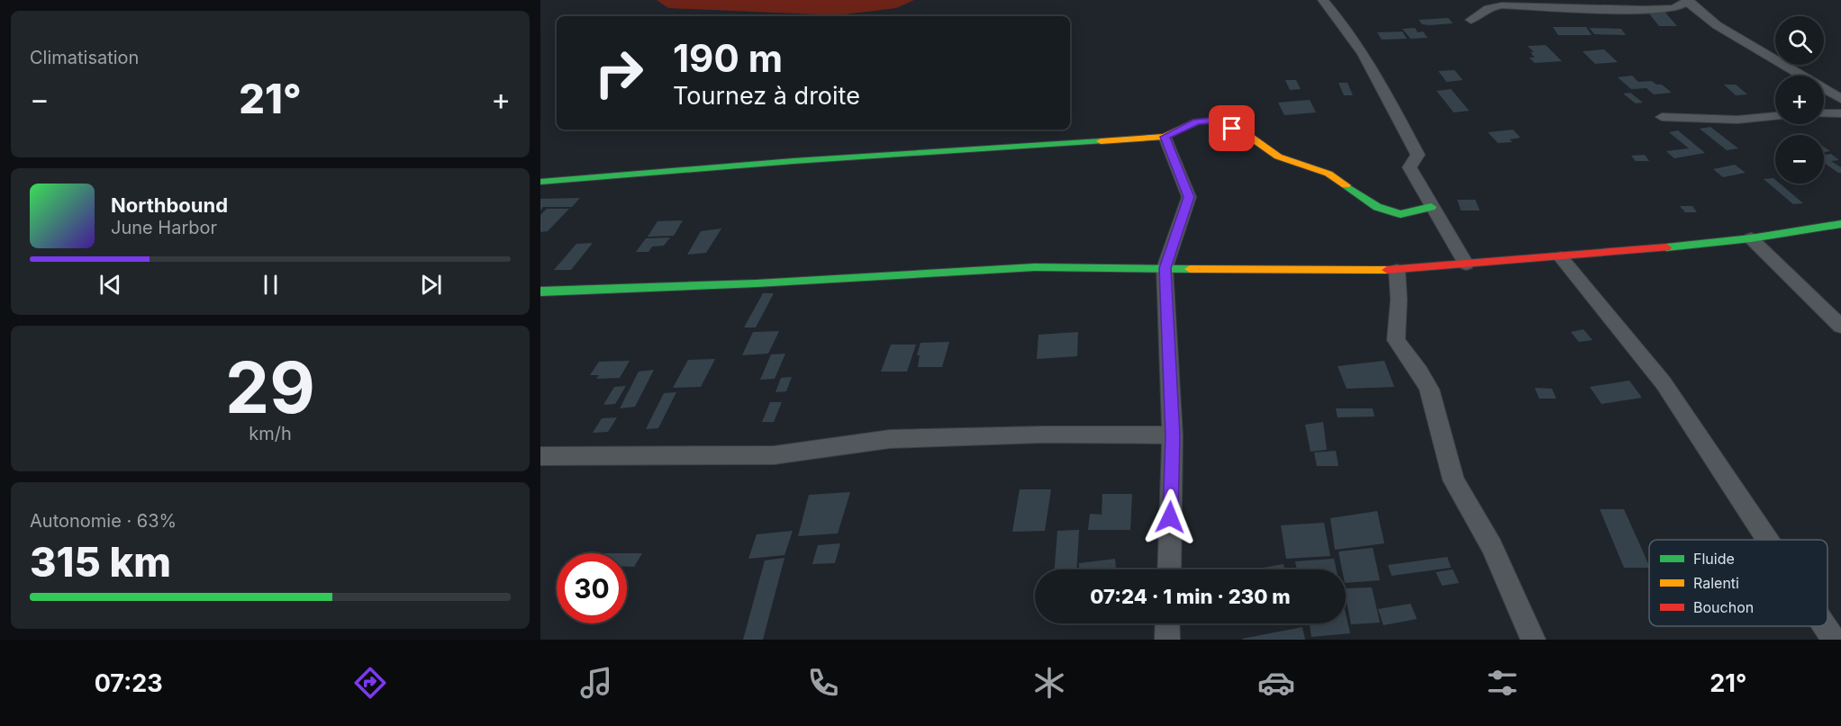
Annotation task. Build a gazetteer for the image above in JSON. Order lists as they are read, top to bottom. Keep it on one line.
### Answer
{"legend":["Fluide","Ralenti","Bouchon"],"page":{"tile":["Climatisation",["29","km/h"],["Autonomie · 63%","315 km"]],"map_buttons":["+","−"],"turn":["190 m","Tournez à droite"],"heat":["−","21°","+"],"song":["Northbound","June Harbor"],"limit":"30","trip":"07:24 · 1 min · 230 m","tabs":["07:23","21°"]}}
